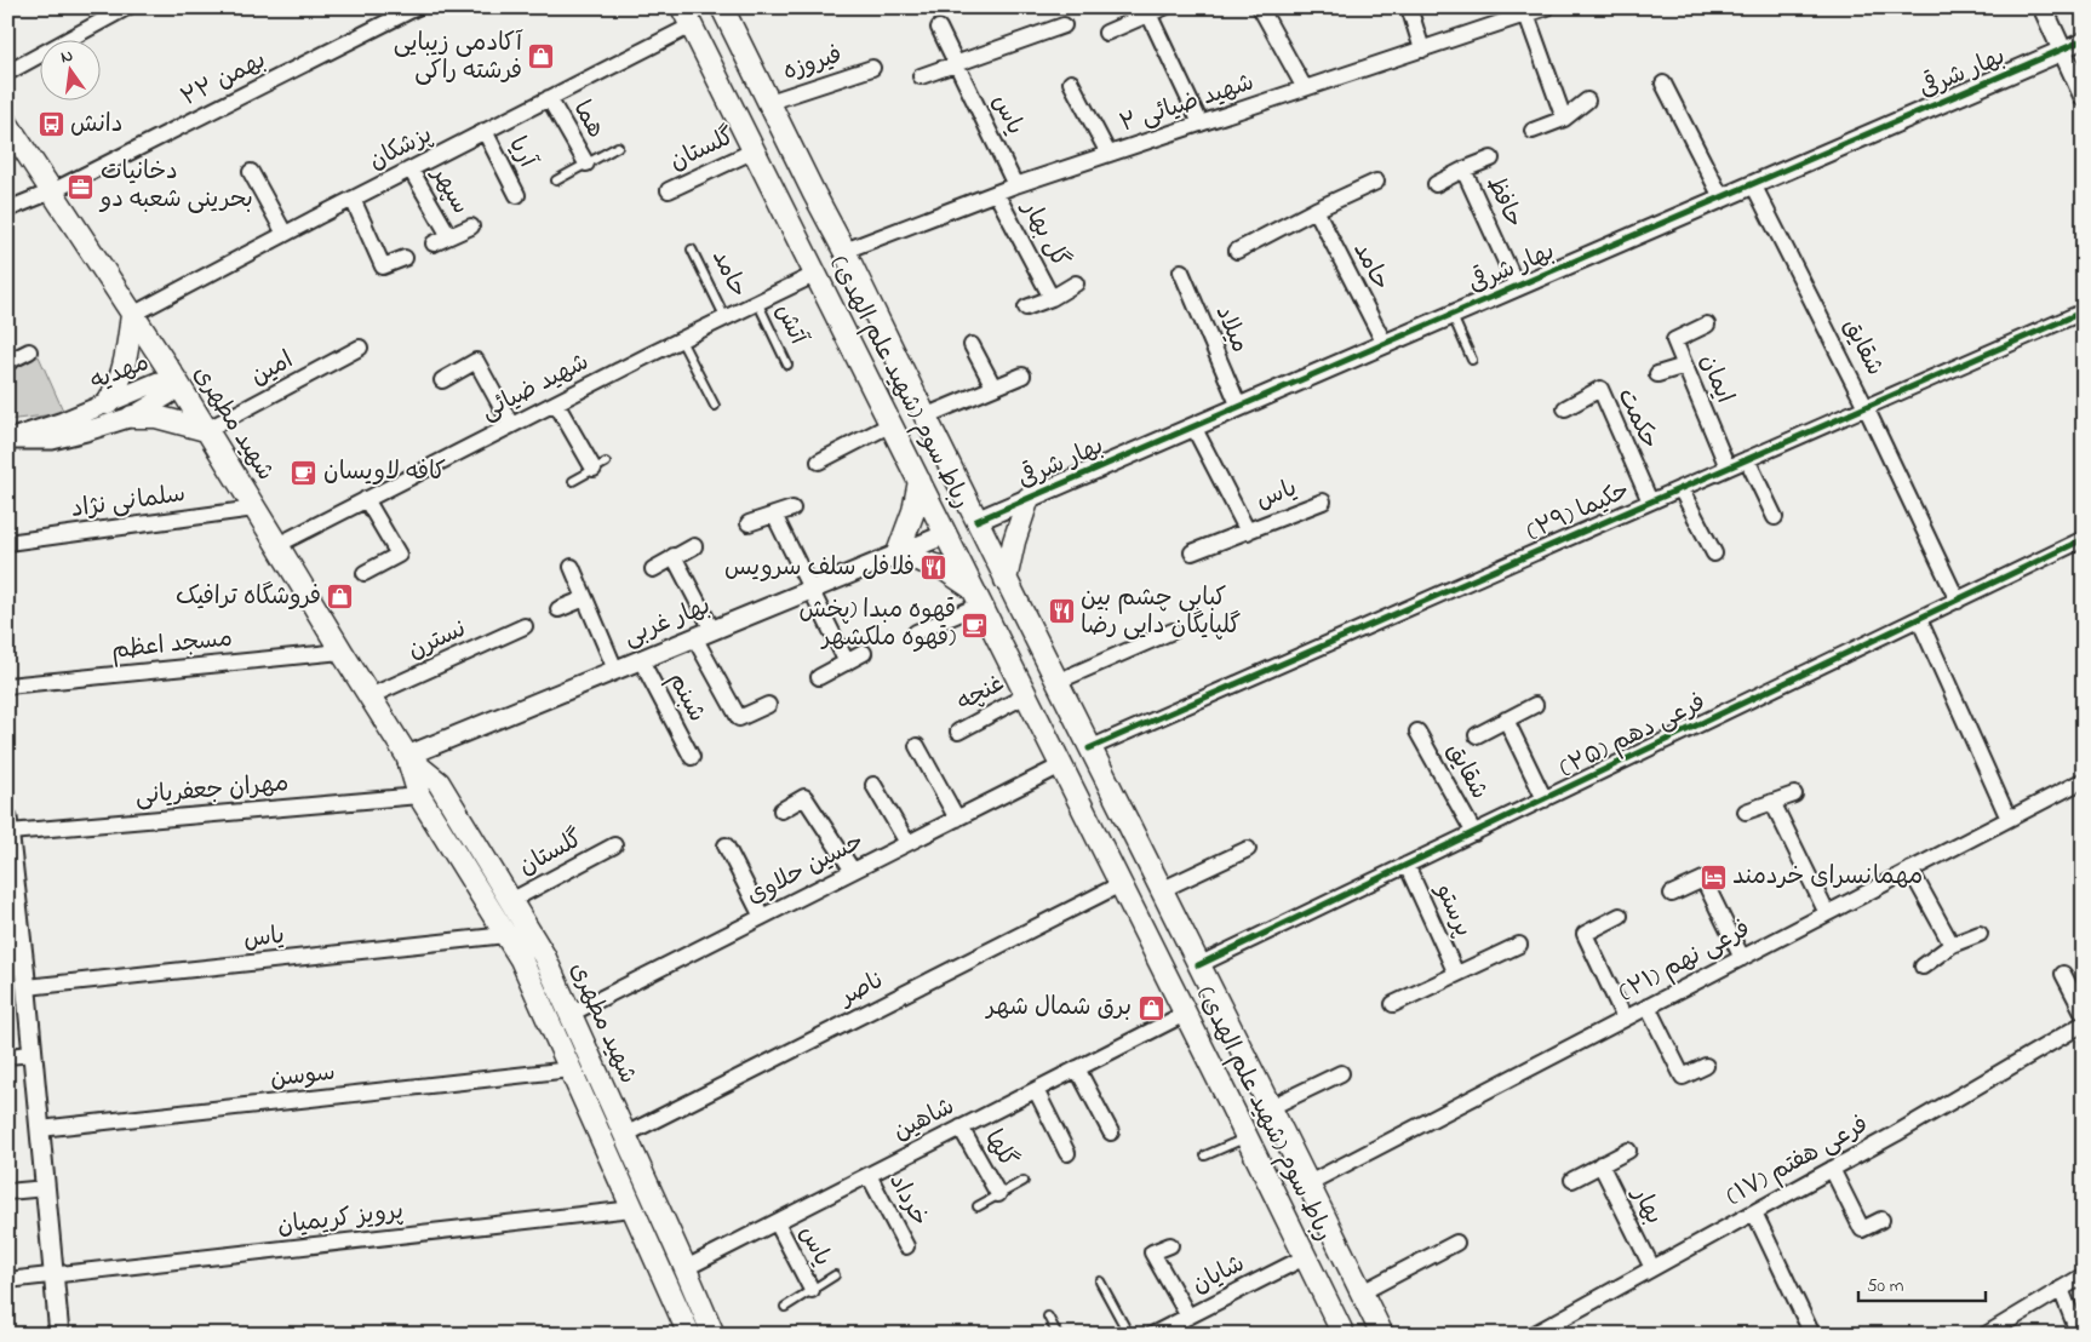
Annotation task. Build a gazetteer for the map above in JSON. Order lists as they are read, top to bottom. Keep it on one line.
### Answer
{"streets":{"main road":["رباط سوم (شهید علم الهدی)","شهید مطهری"],"street":["فیروزه","بهار شرقی","۲۲ بهمن","شهید ضیائی ۲","یاس","هما","پزشکان","گلستان","آریا","سپهر","حافظ","گل بهار","حامد","میلاد","شقایق","امین","مهدیه","ایمان","شهید ضیائی","حکمت","سلمانی نژاد","حکیما (۲۹)","بهار غربی","نسترن","مسجد اعظم","غنچه","شبنم","فرعی دهم (۲۵)","مهران جعفریانی","حسین حلاوی","پرستو","فرعی نهم (۲۱)","ناصر","سوسن","شاهین","گلها","فرعی هفتم (۱۷)","خرداد","بهار","پرویز کریمیان","شایان"],"lane":["آتش"]},"crossings":[["فیروزه","رباط سوم (شهید علم الهدی)"],["بهار شرقی","یاس"],["بهار شرقی","حافظ"],["بهار شرقی","حامد"],["بهار شرقی","میلاد"],["بهار شرقی","شقایق"],["بهار شرقی","رباط سوم (شهید علم الهدی)"],["۲۲ بهمن","شهید مطهری"],["شهید ضیائی ۲","یاس"],["شهید ضیائی ۲","گل بهار"],["شهید ضیائی ۲","رباط سوم (شهید علم الهدی)"],["یاس","شهید مطهری"],["یاس","شاهین"],["هما","پزشکان"],["پزشکان","آریا"],["پزشکان","سپهر"],["پزشکان","رباط سوم (شهید علم الهدی)"],["پزشکان","شهید مطهری"],["گلستان","رباط سوم (شهید علم الهدی)"],["گلستان","شهید مطهری"],["حامد","شهید ضیائی"],["آتش","شهید ضیائی"],["شقایق","حکیما (۲۹)"],["شقایق","فرعی دهم (۲۵)"],["امین","شهید مطهری"],["مهدیه","شهید مطهری"],["ایمان","حکیما (۲۹)"],["رباط سوم (شهید علم الهدی)","شهید ضیائی"],["رباط سوم (شهید علم الهدی)","حکیما (۲۹)"],["رباط سوم (شهید علم الهدی)","بهار غربی"],["رباط سوم (شهید علم الهدی)","غنچه"],["رباط سوم (شهید علم الهدی)","فرعی دهم (۲۵)"],["رباط سوم (شهید علم الهدی)","حسین حلاوی"],["رباط سوم (شهید علم الهدی)","فرعی نهم (۲۱)"],["رباط سوم (شهید علم الهدی)","ناصر"],["رباط سوم (شهید علم الهدی)","شاهین"],["رباط سوم (شهید علم الهدی)","شایان"],["شهید ضیائی","شهید مطهری"],["حکمت","حکیما (۲۹)"],["شهید مطهری","سلمانی نژاد"],["شهید مطهری","بهار غربی"],["شهید مطهری","نسترن"],["شهید مطهری","مسجد اعظم"],["شهید مطهری","مهران جعفریانی"],["شهید مطهری","حسین حلاوی"],["شهید مطهری","ناصر"],["شهید مطهری","سوسن"],["شهید مطهری","شاهین"],["شهید مطهری","پرویز کریمیان"],["بهار غربی","شبنم"],["فرعی دهم (۲۵)","پرستو"],["شاهین","گلها"],["شاهین","خرداد"],["فرعی هفتم (۱۷)","بهار"]],"places":{"shop":["آکادمی زیبایی فرشته راکی","فروشگاه ترافیک","برق شمال شهر"],"bus stop":["دانش"],"office":["دخانیات بحرینی شعبه دو"],"cafe":["کافه لاویسان","قهوه مبدا (پخش قهوه ملکشهر)"],"restaurant":["فلافل سلف سرویس","کبابی چشم بین گلپایگان دایی رضا"],"hotel":["مهمانسرای خردمند"]},"scale_bar":"50 m","north":"top"}
